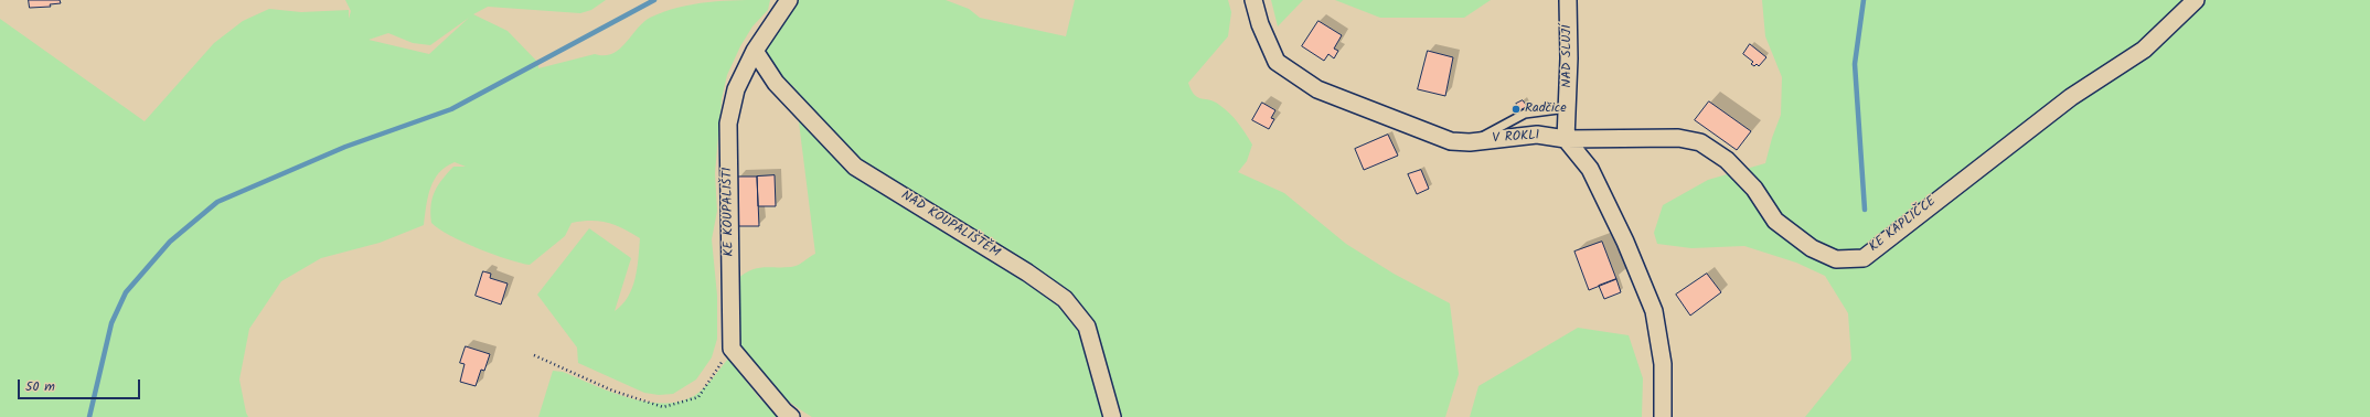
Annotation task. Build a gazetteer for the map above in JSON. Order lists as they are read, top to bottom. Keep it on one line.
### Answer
{"streets":{"street":["NAD SLUJÍ","V ROKLI","KE KOUPALIŠTI","NAD KOUPALIŠTĚM","KE KAPLIČCE"]},"crossings":[["NAD SLUJÍ","V ROKLI"],["NAD SLUJÍ","KE KAPLIČCE"],["V ROKLI","KE KAPLIČCE"],["KE KOUPALIŠTI","NAD KOUPALIŠTĚM"]],"places":["Radčice"],"scale_bar":"50 m"}
